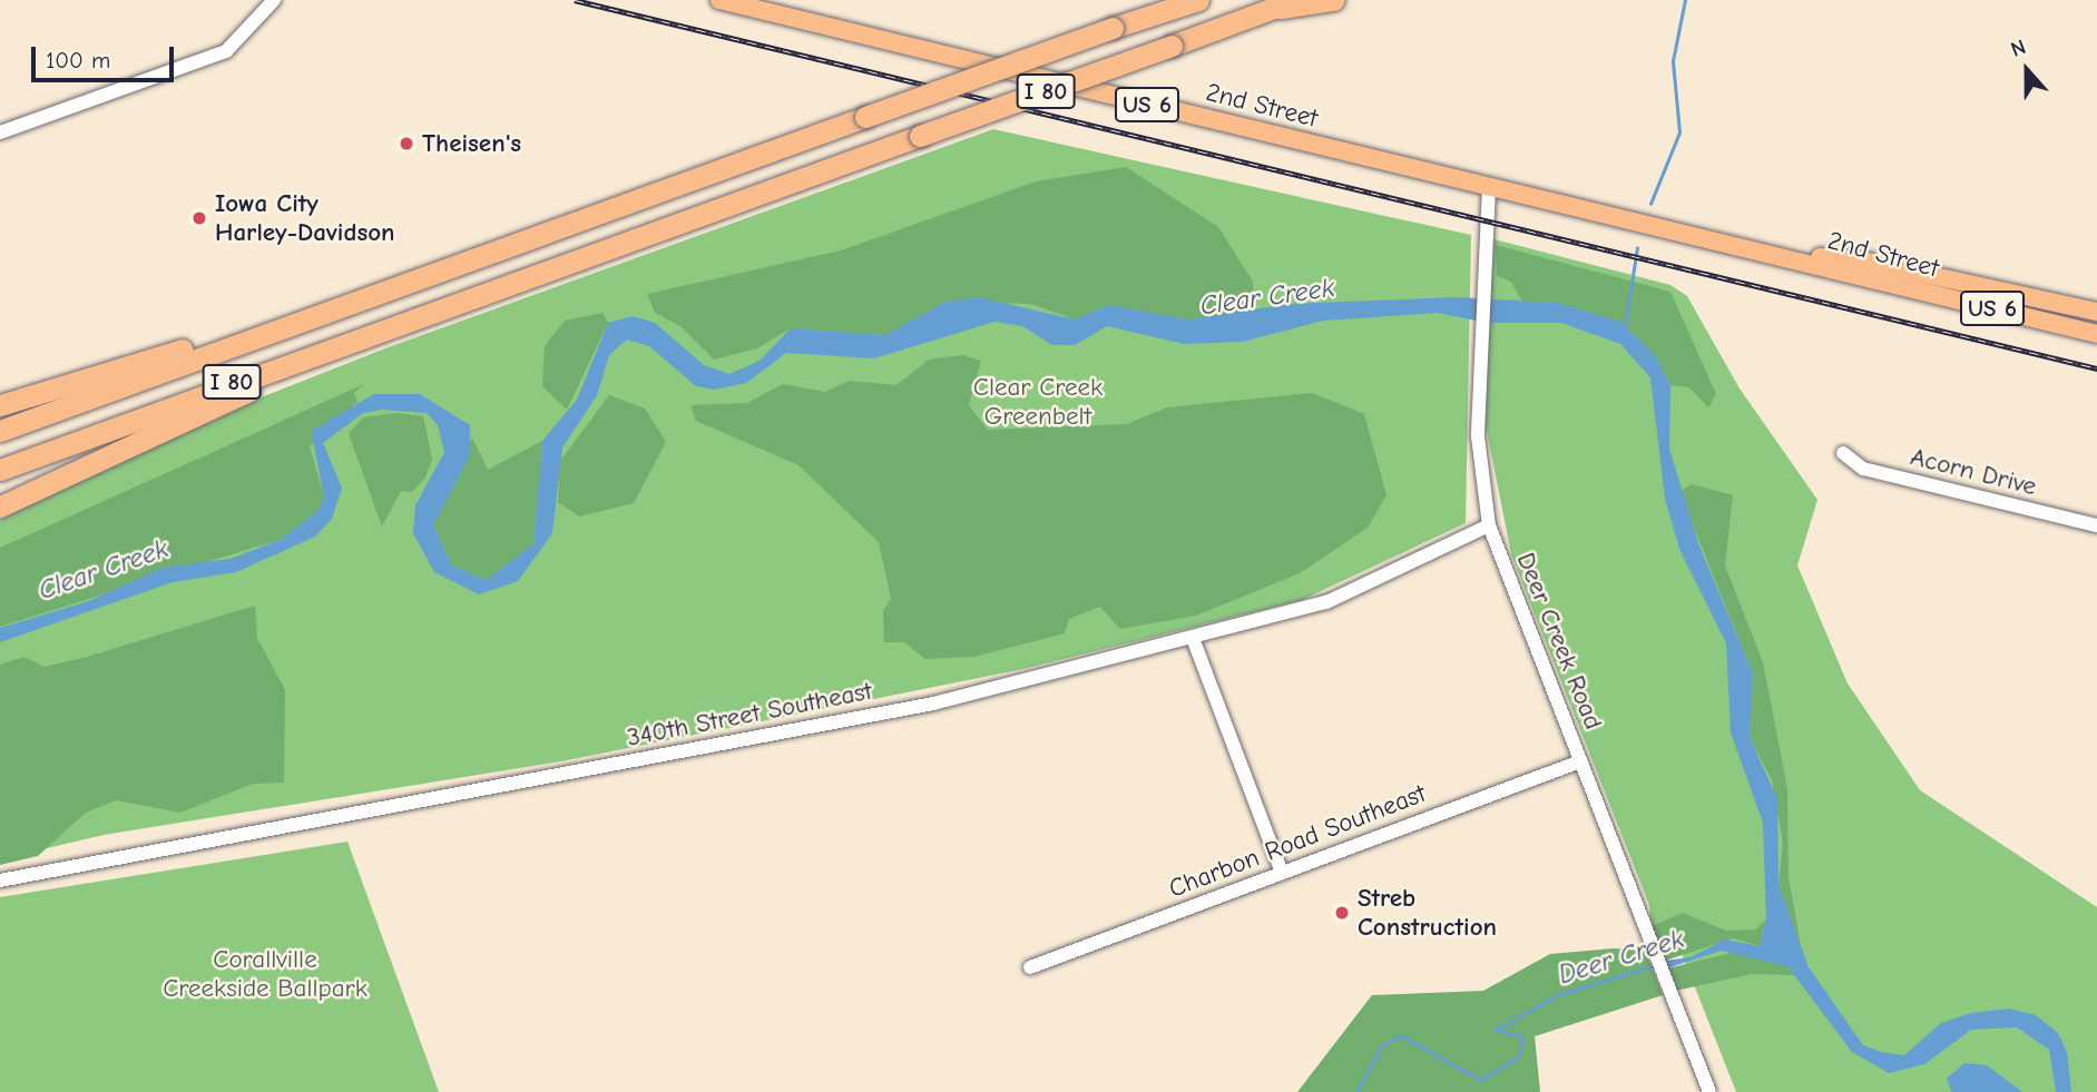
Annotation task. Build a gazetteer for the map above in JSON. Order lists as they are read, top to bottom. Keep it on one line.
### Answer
{"streets":{"highway":["I 80"],"main road":["US 6","2nd Street"],"street":["Acorn Drive","Deer Creek Road","340th Street Southeast","Charbon Road Southeast"]},"crossings":[["2nd Street","Deer Creek Road"],["Deer Creek Road","340th Street Southeast"],["Deer Creek Road","Charbon Road Southeast"]],"water":["Clear Creek","Deer Creek"],"parks":["Clear Creek Greenbelt","Corallville Creekside Ballpark"],"places":["Theisen's","Iowa City Harley-Davidson","Streb Construction"],"scale_bar":"100 m","north":"top"}
